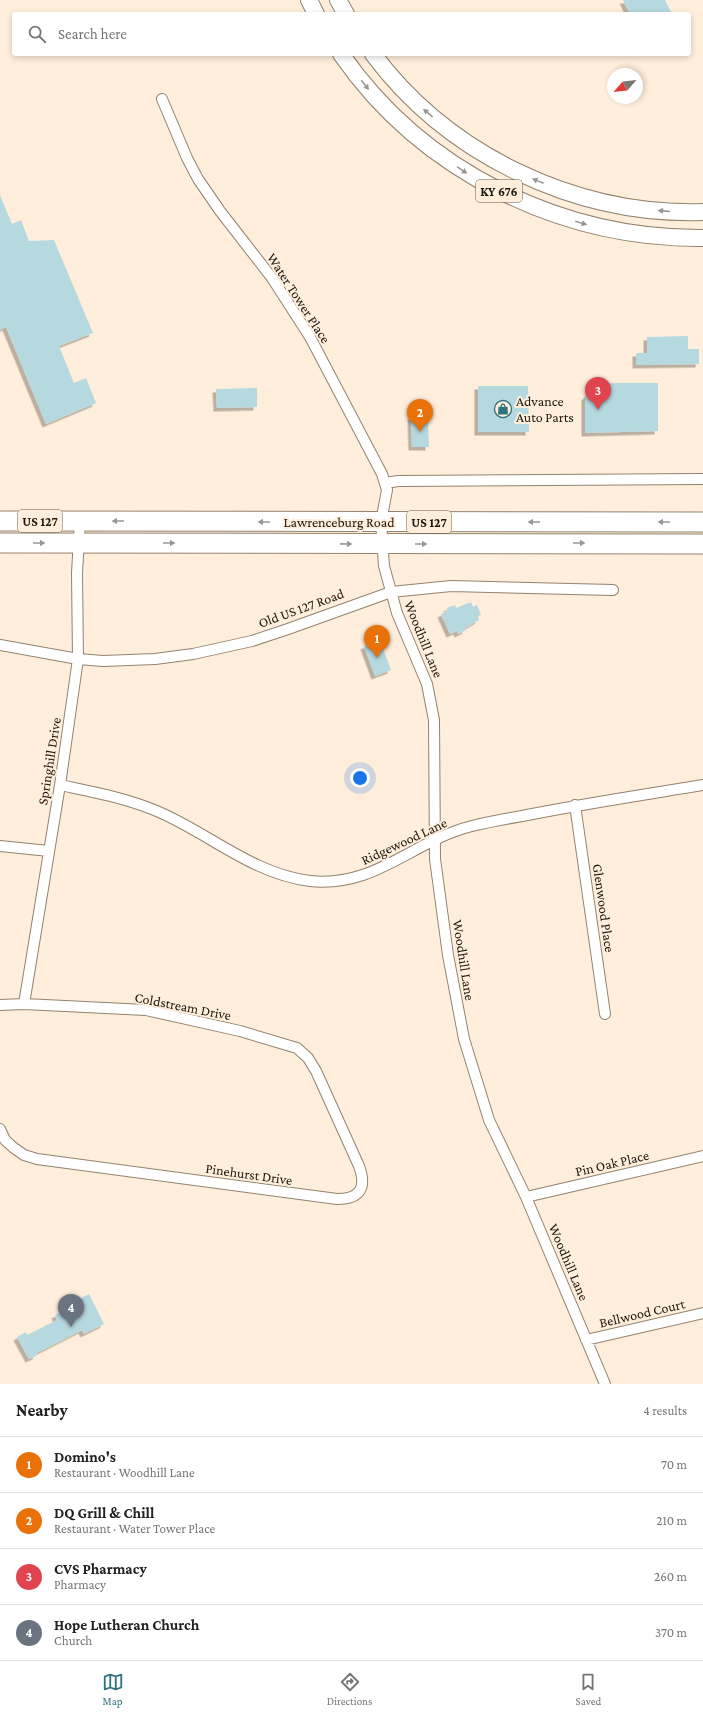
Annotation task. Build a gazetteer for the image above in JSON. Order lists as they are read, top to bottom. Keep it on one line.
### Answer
{"streets":{"highway":["US 127","Lawrenceburg Road"],"main road":["KY 676"],"street":["Water Tower Place","Old US 127 Road","Woodhill Lane","Springhill Drive","Ridgewood Lane","Glenwood Place","Coldstream Drive","Pin Oak Place","Pinehurst Drive","Bellwood Court"]},"crossings":[["Water Tower Place","Lawrenceburg Road"],["Water Tower Place","Woodhill Lane"],["Lawrenceburg Road","Woodhill Lane"],["Lawrenceburg Road","Springhill Drive"],["Old US 127 Road","Woodhill Lane"],["Old US 127 Road","Springhill Drive"],["Woodhill Lane","Ridgewood Lane"],["Woodhill Lane","Pin Oak Place"],["Woodhill Lane","Bellwood Court"],["Springhill Drive","Ridgewood Lane"],["Springhill Drive","Coldstream Drive"],["Ridgewood Lane","Glenwood Place"],["Coldstream Drive","Pinehurst Drive"]],"places":{"shop":["Advance Auto Parts"]},"north":"bottom left","page":{"search":"Search here","pins":["3","2","1","4"],"heading":["Nearby","4 results"],"list":[{"mark":"1","name":"Domino's","note":"Restaurant · Woodhill Lane","value":"70 m"},{"mark":"2","name":"DQ Grill & Chill","note":"Restaurant · Water Tower Place","value":"210 m"},{"mark":"3","name":"CVS Pharmacy","note":"Pharmacy","value":"260 m"},{"mark":"4","name":"Hope Lutheran Church","note":"Church","value":"370 m"}],"nav":["Map","Directions","Saved"]}}
